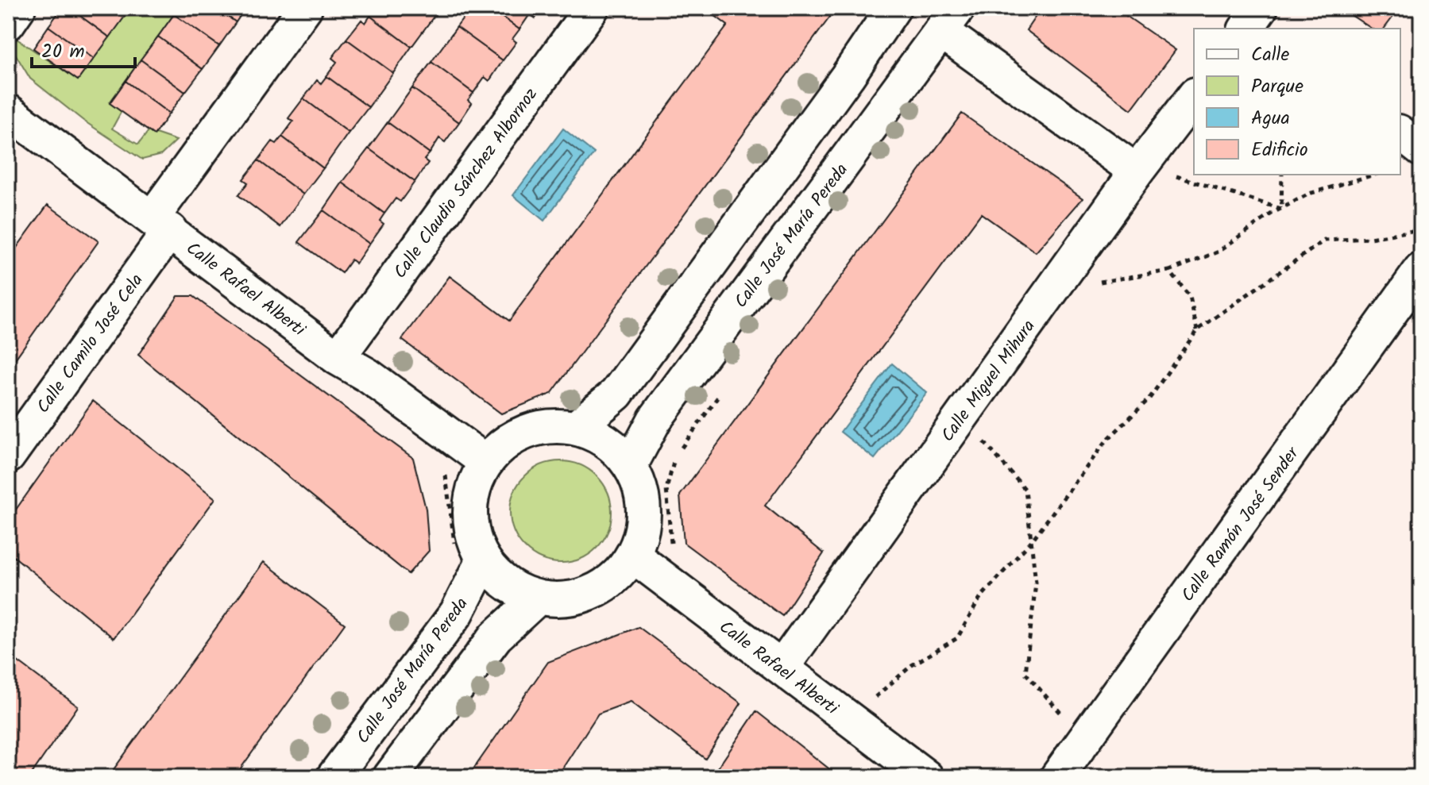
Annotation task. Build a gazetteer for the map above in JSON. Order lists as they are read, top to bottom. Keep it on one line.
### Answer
{"streets":{"street":["Calle Claudio Sánchez Albornoz","Calle José María Pereda","Calle Rafael Alberti","Calle Camilo José Cela","Calle Miguel Mihura","Calle Ramón José Sender"]},"crossings":[["Calle Claudio Sánchez Albornoz","Calle Rafael Alberti"],["Calle José María Pereda","Calle Rafael Alberti"],["Calle Rafael Alberti","Calle Camilo José Cela"],["Calle Rafael Alberti","Calle Miguel Mihura"]],"legend":["Calle","Parque","Agua","Edificio"],"scale_bar":"20 m"}
